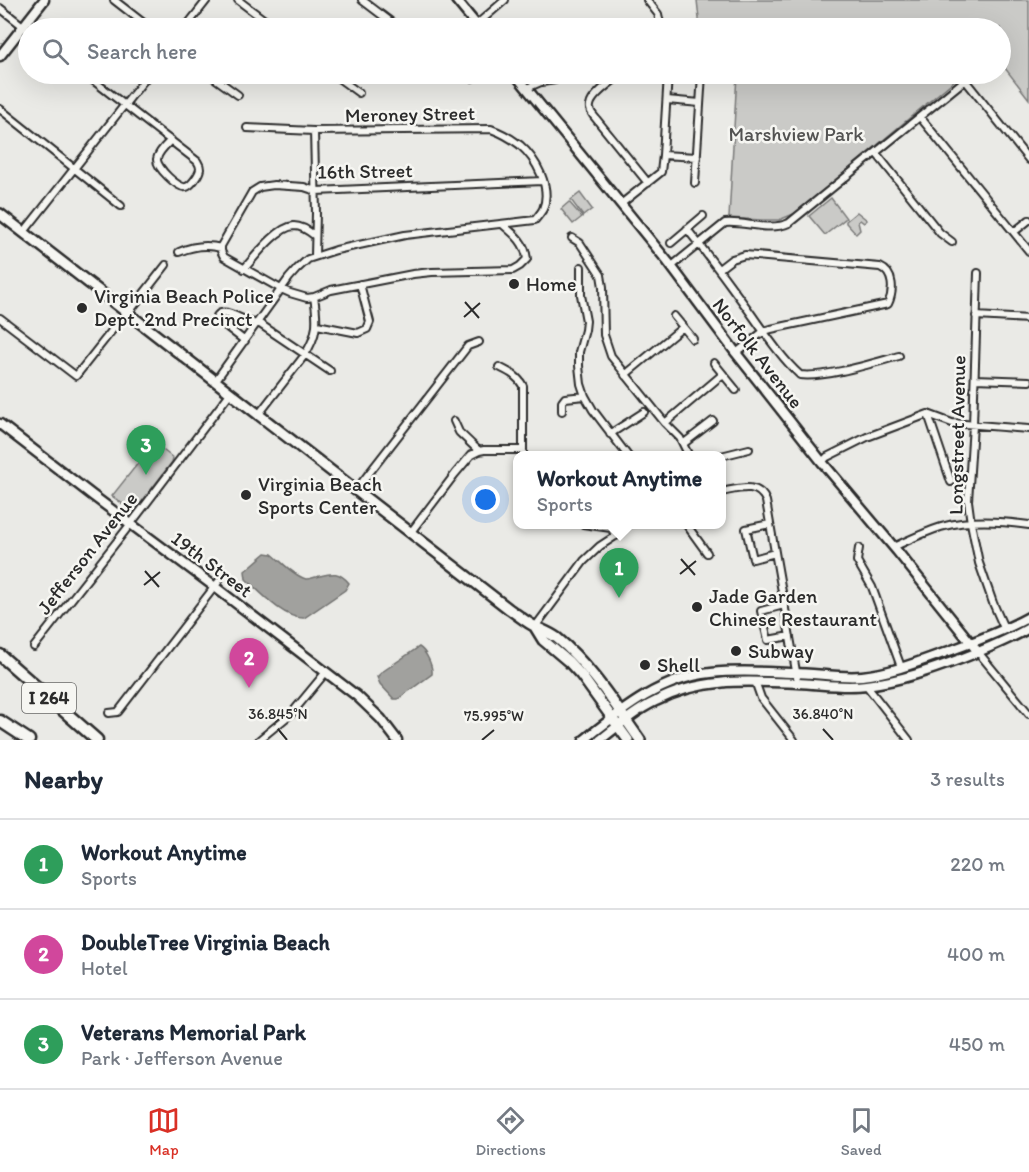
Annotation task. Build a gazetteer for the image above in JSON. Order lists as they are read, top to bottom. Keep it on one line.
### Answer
{"streets":{"highway":["I 264"],"main road":["Norfolk Avenue","19th Street"],"street":["Meroney Street","16th Street","Longstreet Avenue","Jefferson Avenue"]},"crossings":[["Meroney Street","16th Street"],["Jefferson Avenue","19th Street"]],"parks":["Marshview Park"],"places":["Home","Virginia Beach Police Dept. 2nd Precinct","Virginia Beach Sports Center","Jade Garden Chinese Restaurant","Subway","Shell"],"page":{"search":"Search here","pins":["3","1","2"],"popup":["Workout Anytime","Sports"],"heading":["Nearby","3 results"],"list":[{"mark":"1","name":"Workout Anytime","note":"Sports","value":"220 m"},{"mark":"2","name":"DoubleTree Virginia Beach","note":"Hotel","value":"400 m"},{"mark":"3","name":"Veterans Memorial Park","note":"Park · Jefferson Avenue","value":"450 m"}],"nav":["Map","Directions","Saved"]},"coordinates":["36.845°N","36.840°N","75.995°W"]}
